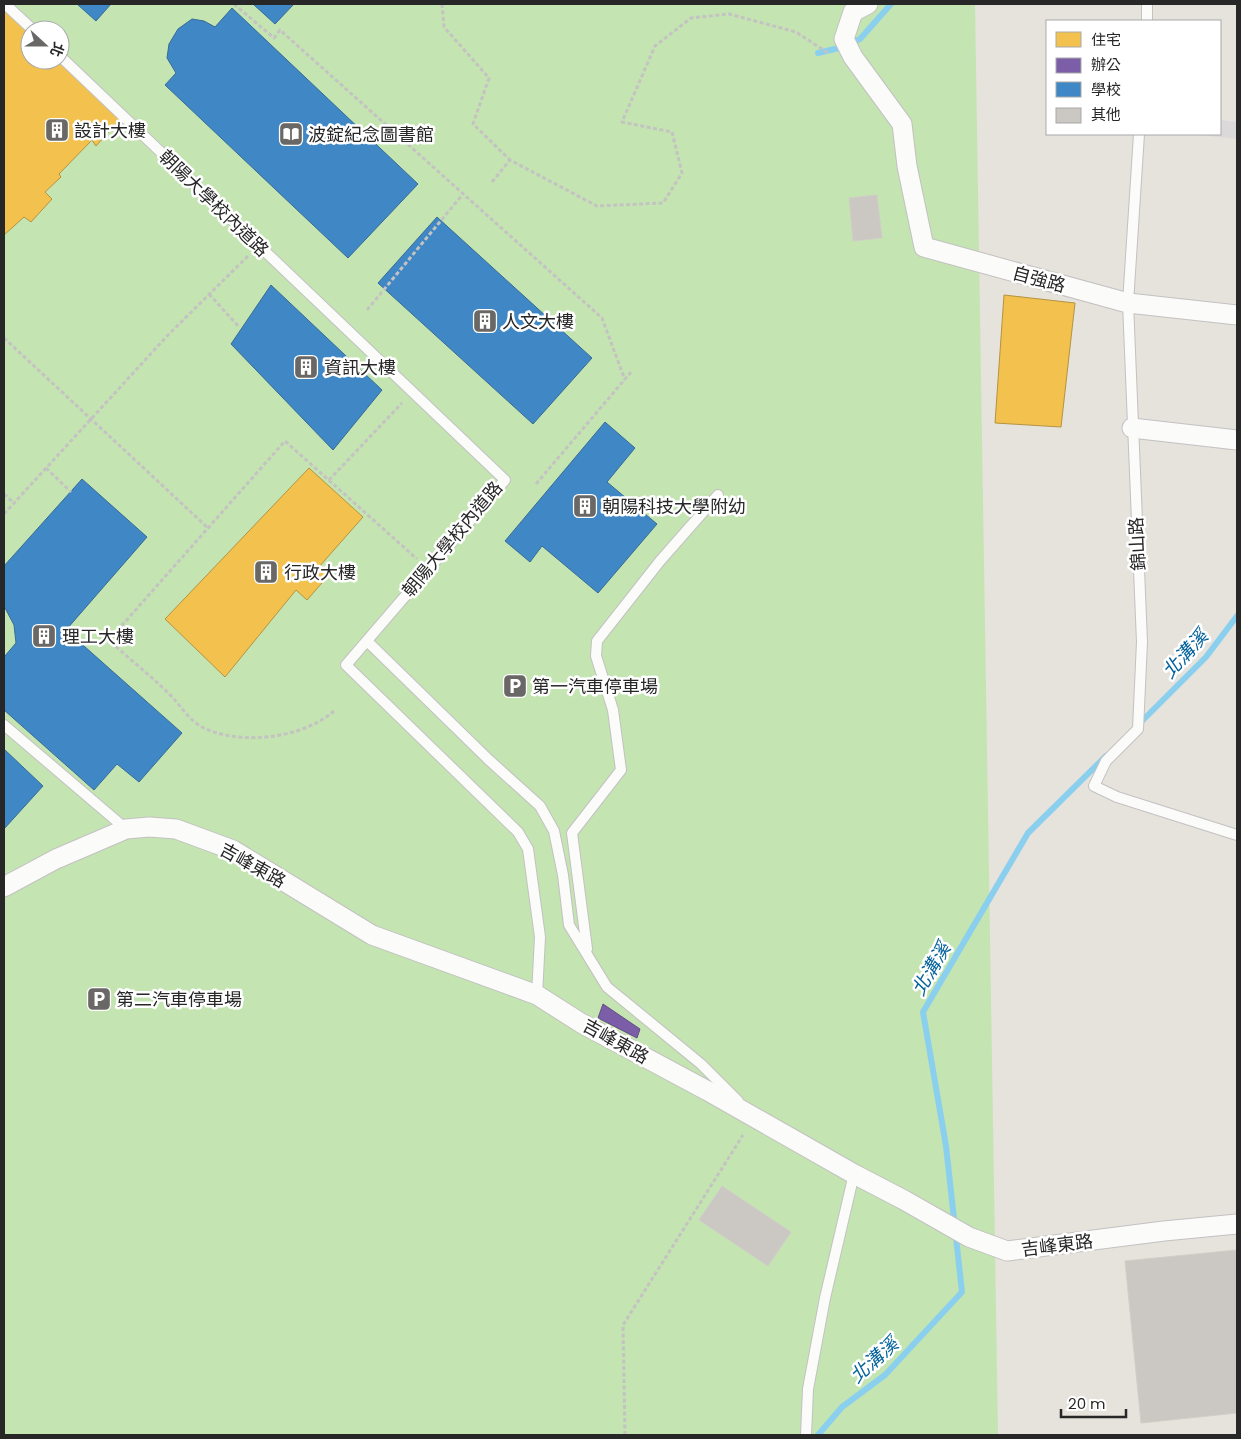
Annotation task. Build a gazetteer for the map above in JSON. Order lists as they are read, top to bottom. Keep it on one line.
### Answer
{"streets":{"street":["自強路","吉峰東路"],"lane":["朝陽大學校內道路","錦山路"]},"crossings":[["朝陽大學校內道路","吉峰東路"],["自強路","錦山路"]],"water":["北溝溪"],"places":{"building":["設計大樓","人文大樓","資訊大樓","朝陽科技大學附幼","行政大樓","理工大樓"],"library":["波錠紀念圖書館"],"parking":["第一汽車停車場","第二汽車停車場"]},"legend":["住宅","辦公","學校","其他"],"scale_bar":"20 m","north":"right"}
